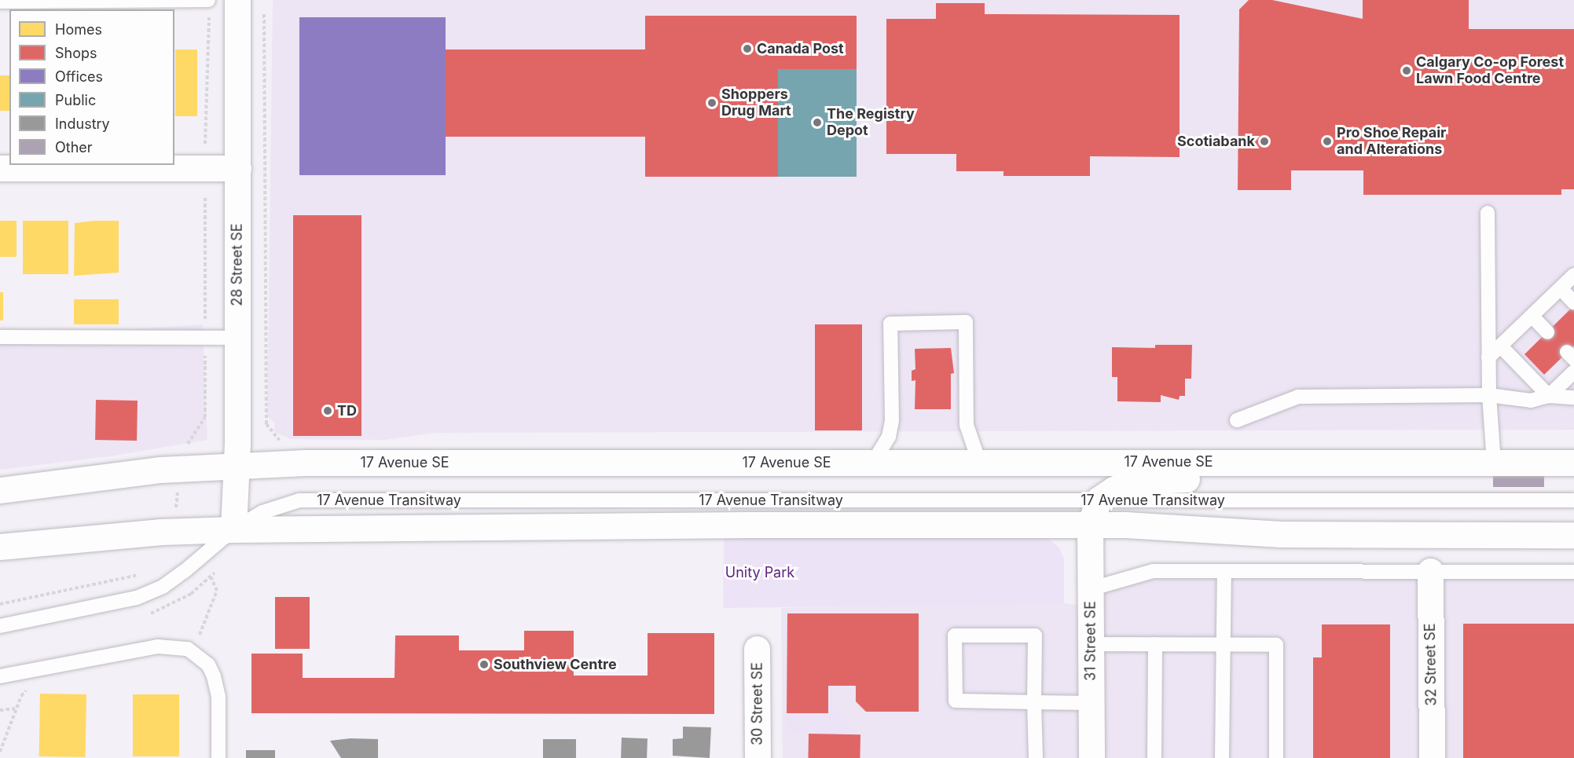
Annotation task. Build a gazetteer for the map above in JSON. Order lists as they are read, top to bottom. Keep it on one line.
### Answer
{"streets":{"main road":["28 Street SE","17 Avenue SE","31 Street SE","32 Street SE","30 Street SE"],"lane":["17 Avenue Transitway"]},"crossings":[["28 Street SE","17 Avenue SE"],["28 Street SE","17 Avenue Transitway"],["17 Avenue Transitway","31 Street SE"]],"parks":["Unity Park"],"places":["Canada Post","Calgary Co-op Forest Lawn Food Centre","Shoppers Drug Mart","The Registry Depot","Scotiabank","Pro Shoe Repair and Alterations","TD","Southview Centre"],"legend":["Homes","Shops","Offices","Public","Industry","Other"]}
